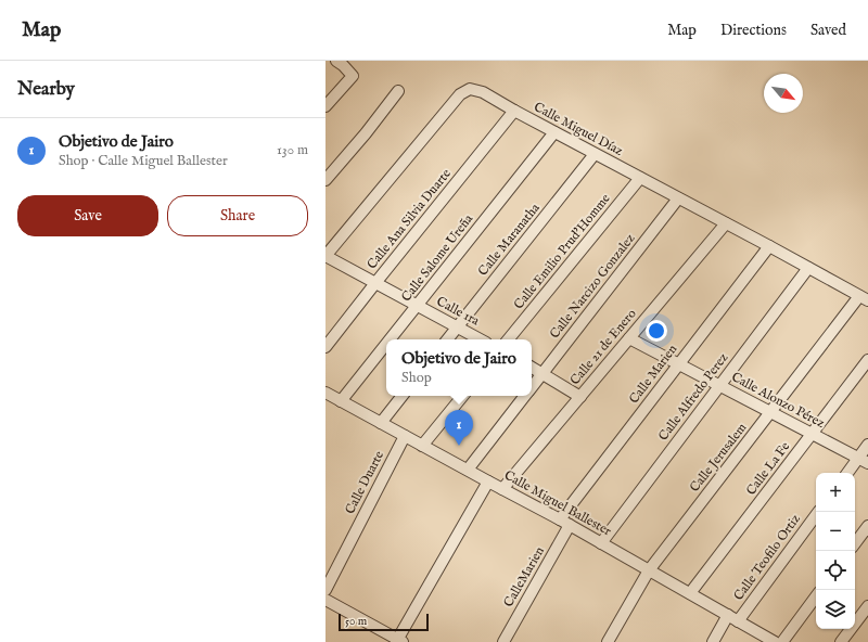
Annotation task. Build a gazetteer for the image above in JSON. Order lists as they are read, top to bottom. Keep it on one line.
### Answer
{"streets":{"street":["Calle Miguel Díaz","Calle Ana Silvia Duarte","Calle Maranatha","Calle Emilio Prud'Homme","Calle Salome Ureña","Calle Narcizo Gonzalez","Calle 1ra","Calle 21 de Enero","Calle Marien","Calle Alfredo Perez","Calle Alonzo Pérez","Calle Jerusalem","Calle La Fe","Calle Duarte","Calle Miguel Ballester","Calle Teofilo Ortiz","CalleMarien"]},"crossings":[["Calle Miguel Díaz","Calle Ana Silvia Duarte"],["Calle Miguel Díaz","Calle Maranatha"],["Calle Miguel Díaz","Calle Emilio Prud'Homme"],["Calle Miguel Díaz","Calle Salome Ureña"],["Calle Miguel Díaz","Calle Narcizo Gonzalez"],["Calle Miguel Díaz","Calle 1ra"],["Calle Miguel Díaz","Calle 21 de Enero"],["Calle Miguel Díaz","Calle Marien"],["Calle Miguel Díaz","Calle Alfredo Perez"],["Calle Miguel Díaz","Calle Jerusalem"],["Calle Ana Silvia Duarte","Calle 1ra"],["Calle Maranatha","Calle 1ra"],["Calle Salome Ureña","Calle 1ra"],["Calle Salome Ureña","Calle Miguel Ballester"],["Calle Narcizo Gonzalez","Calle Miguel Ballester"],["Calle 21 de Enero","Calle Alonzo Pérez"],["Calle 21 de Enero","Calle Miguel Ballester"],["Calle Marien","Calle Alonzo Pérez"],["Calle Marien","Calle Miguel Ballester"],["Calle Marien","CalleMarien"],["Calle Alfredo Perez","Calle Alonzo Pérez"],["Calle Alfredo Perez","Calle Miguel Ballester"],["Calle Alonzo Pérez","Calle Jerusalem"],["Calle Alonzo Pérez","Calle La Fe"],["Calle Jerusalem","Calle Miguel Ballester"],["Calle La Fe","Calle Miguel Ballester"],["Calle Duarte","Calle Miguel Ballester"],["Calle Miguel Ballester","Calle Teofilo Ortiz"],["Calle Miguel Ballester","CalleMarien"]],"scale_bar":"50 m","north":"bottom right","page":{"header":"Map","nav":["Map","Directions","Saved"],"heading":"Nearby","list":[{"mark":"1","name":"Objetivo de Jairo","note":"Shop · Calle Miguel Ballester","value":"130 m"}],"buttons":["Save","Share"],"popup":["Objetivo de Jairo","Shop"],"pins":"1","map_buttons":["+","−"],"scale":"50 m"}}
